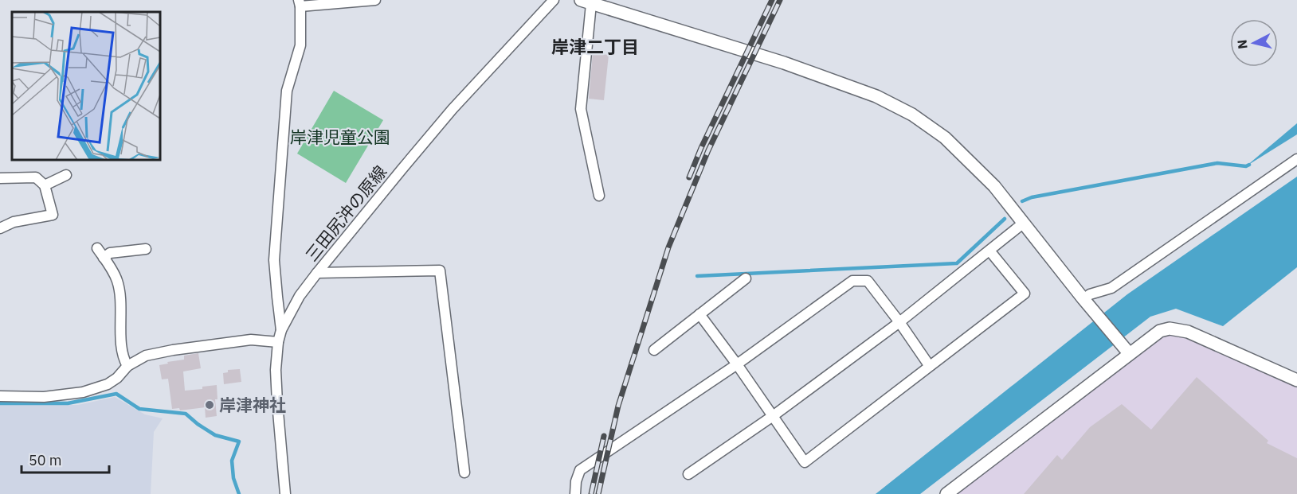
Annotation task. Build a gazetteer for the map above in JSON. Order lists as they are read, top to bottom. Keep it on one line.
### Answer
{"streets":{"street":["三田尻沖の原線"]},"districts":["岸津二丁目"],"parks":["岸津児童公園"],"places":["岸津神社"],"scale_bar":"50 m","north":"left"}
